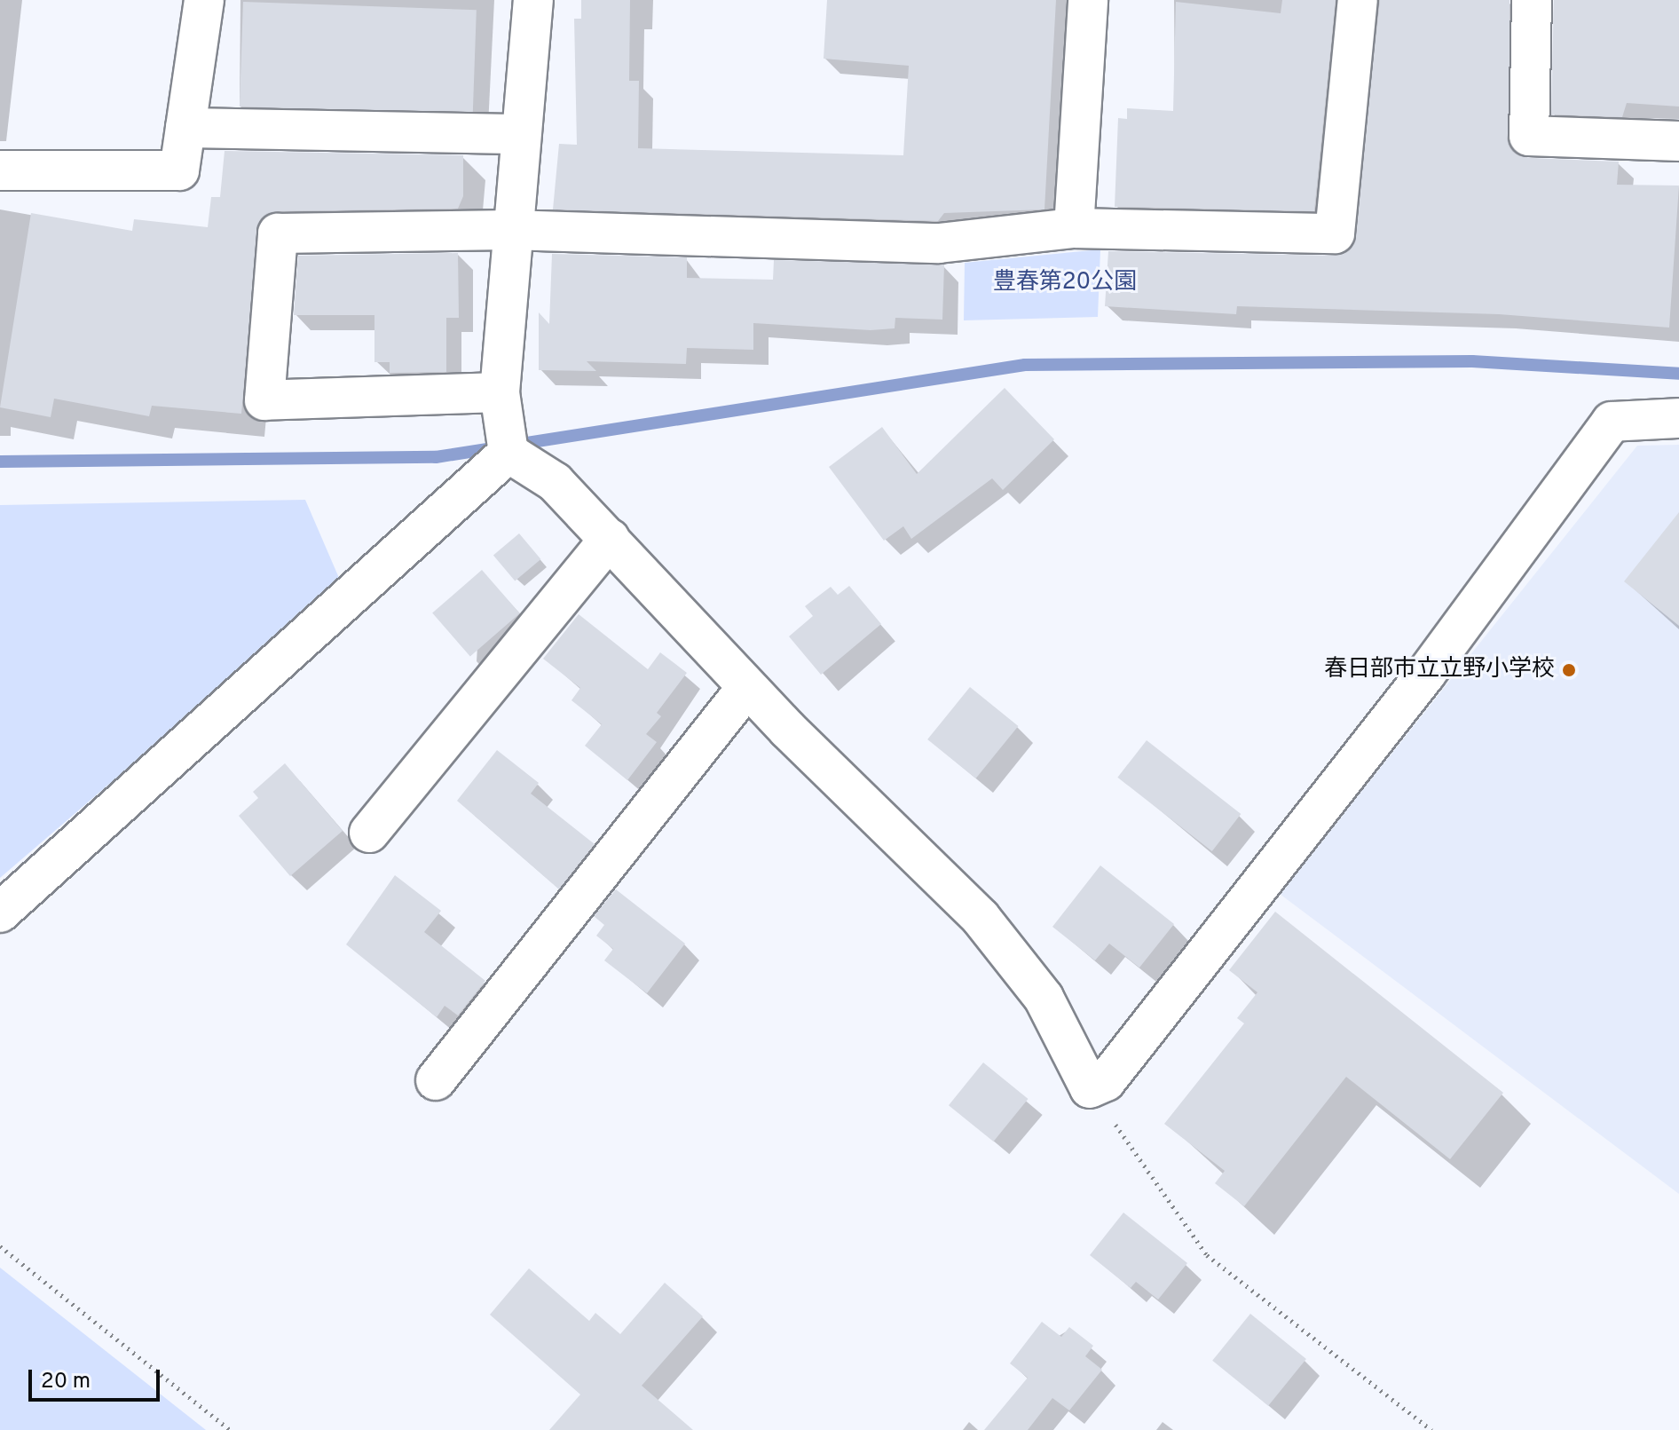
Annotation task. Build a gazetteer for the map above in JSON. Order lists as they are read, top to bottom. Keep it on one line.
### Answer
{"parks":["豊春第20公園"],"places":["春日部市立立野小学校"],"scale_bar":"20 m"}
